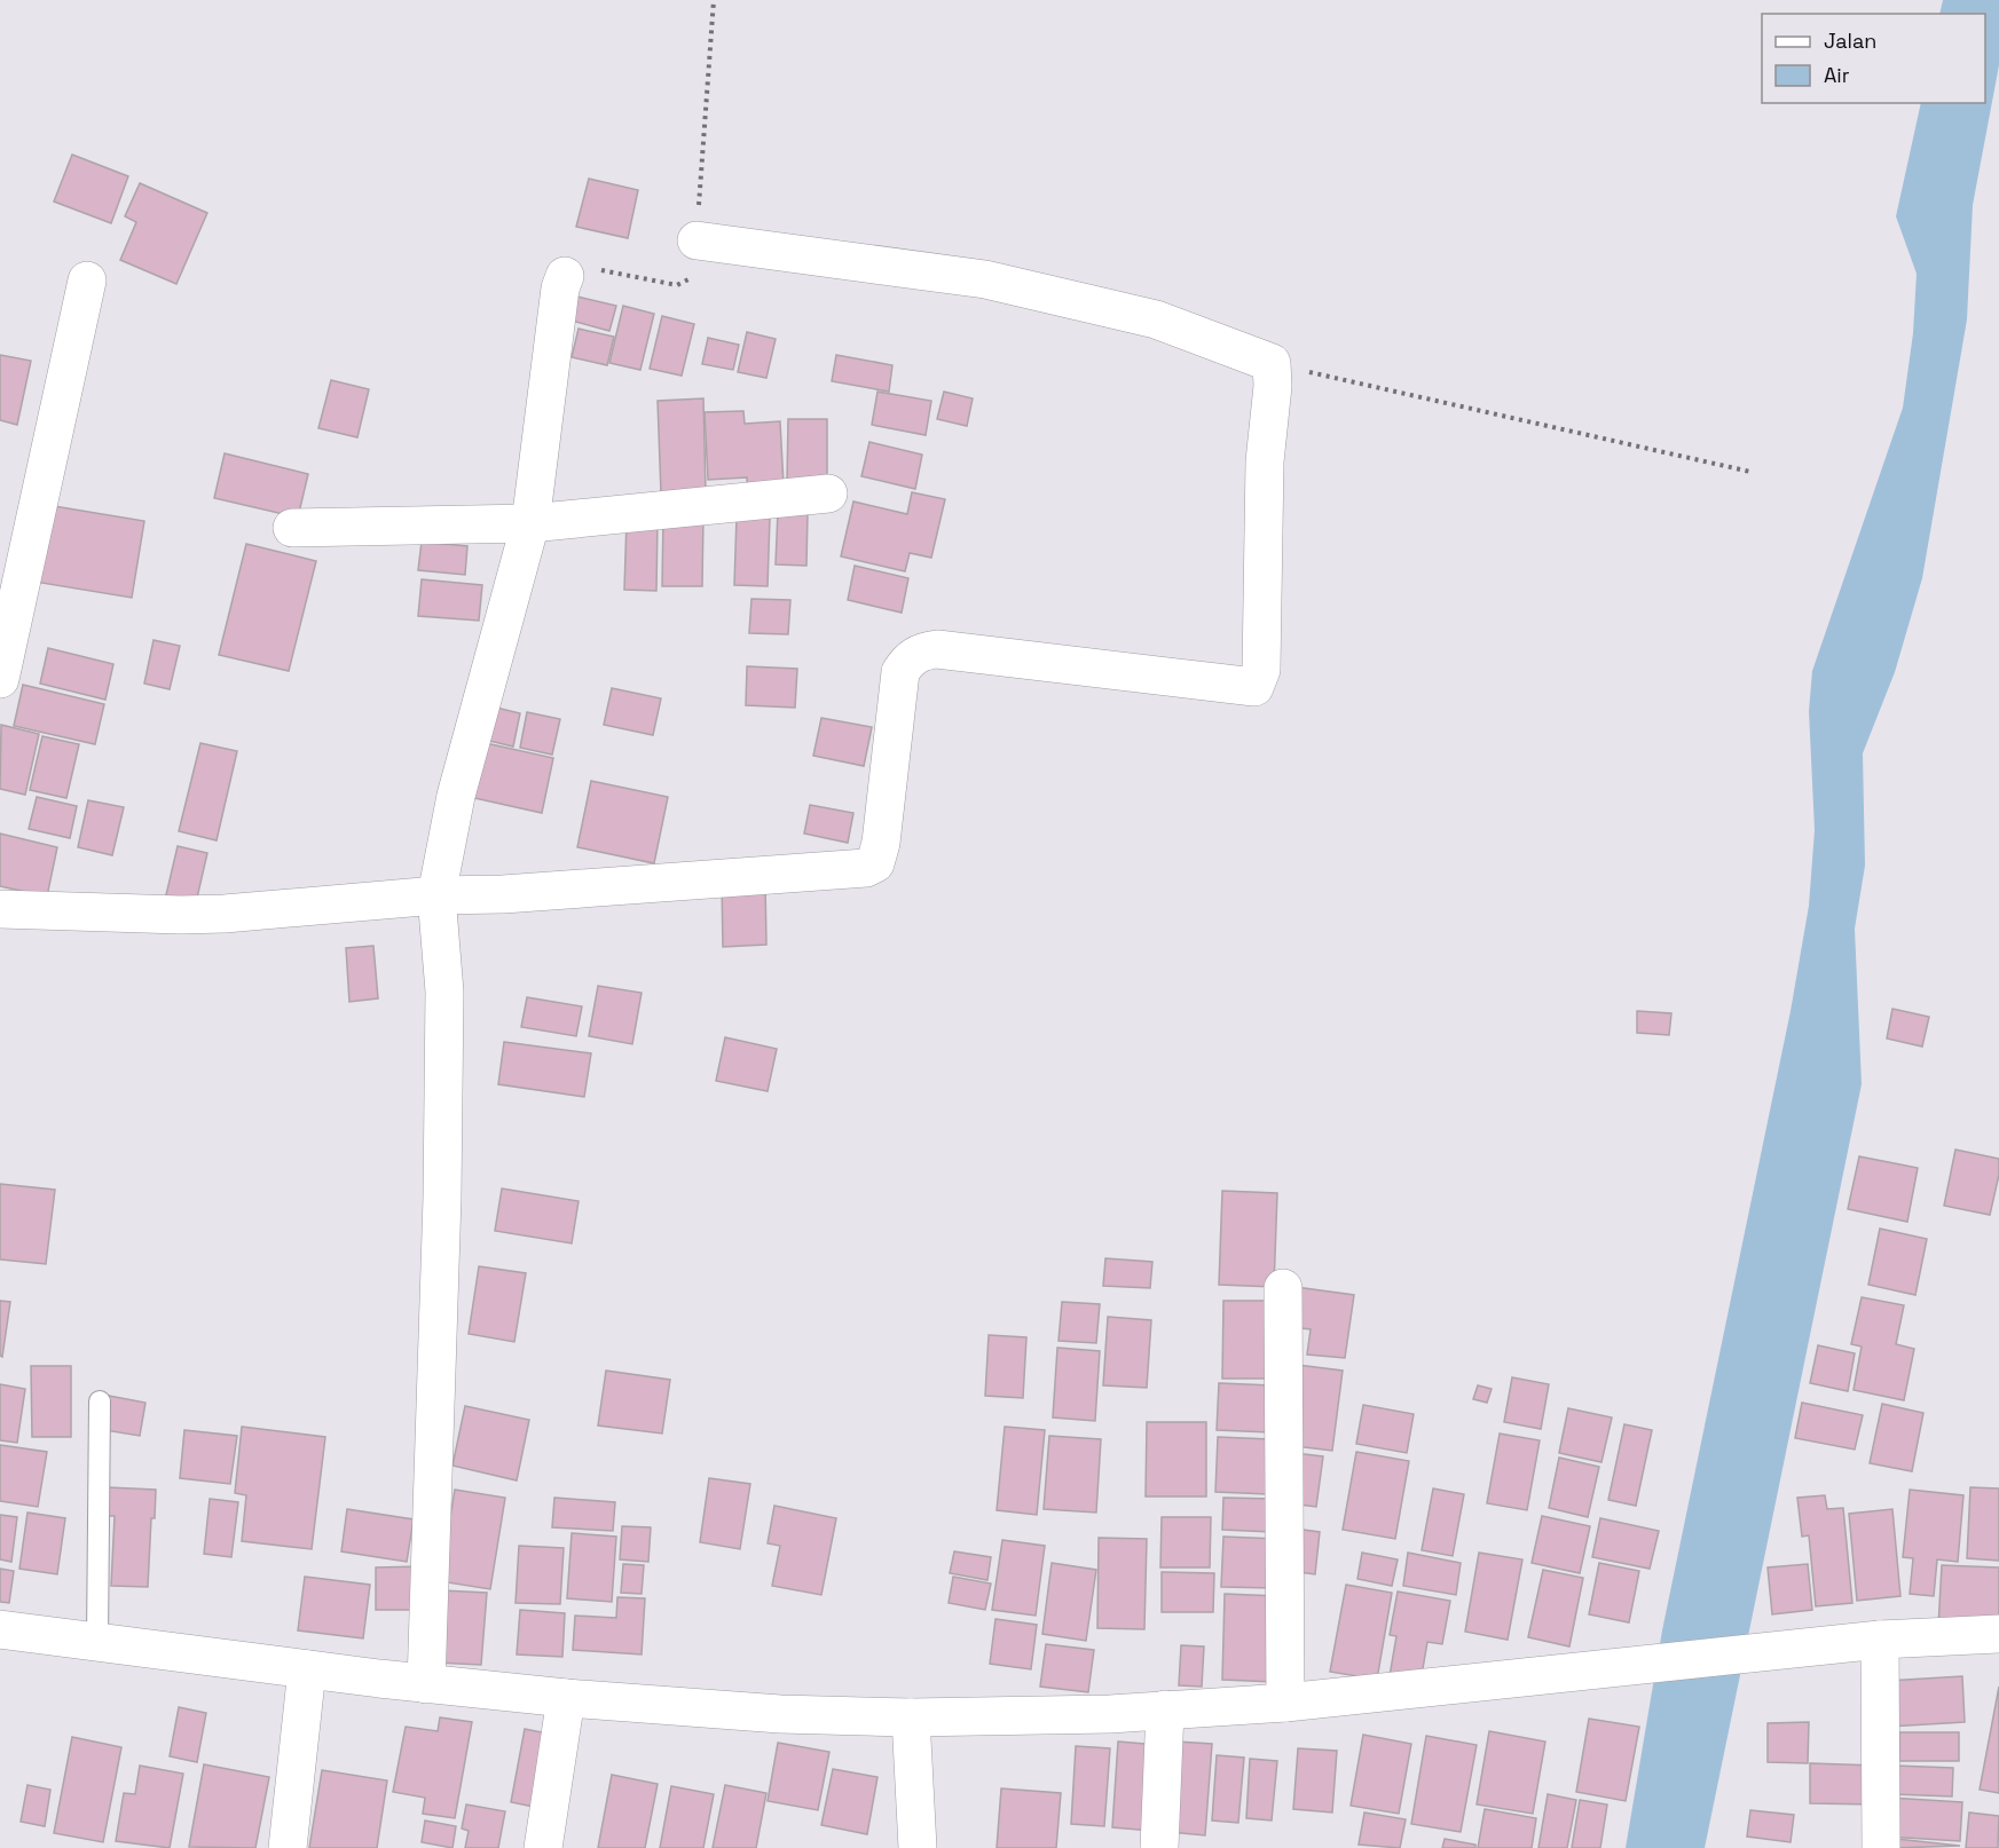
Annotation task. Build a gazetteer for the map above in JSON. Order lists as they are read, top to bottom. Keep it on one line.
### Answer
{"legend":["Jalan","Air"]}
